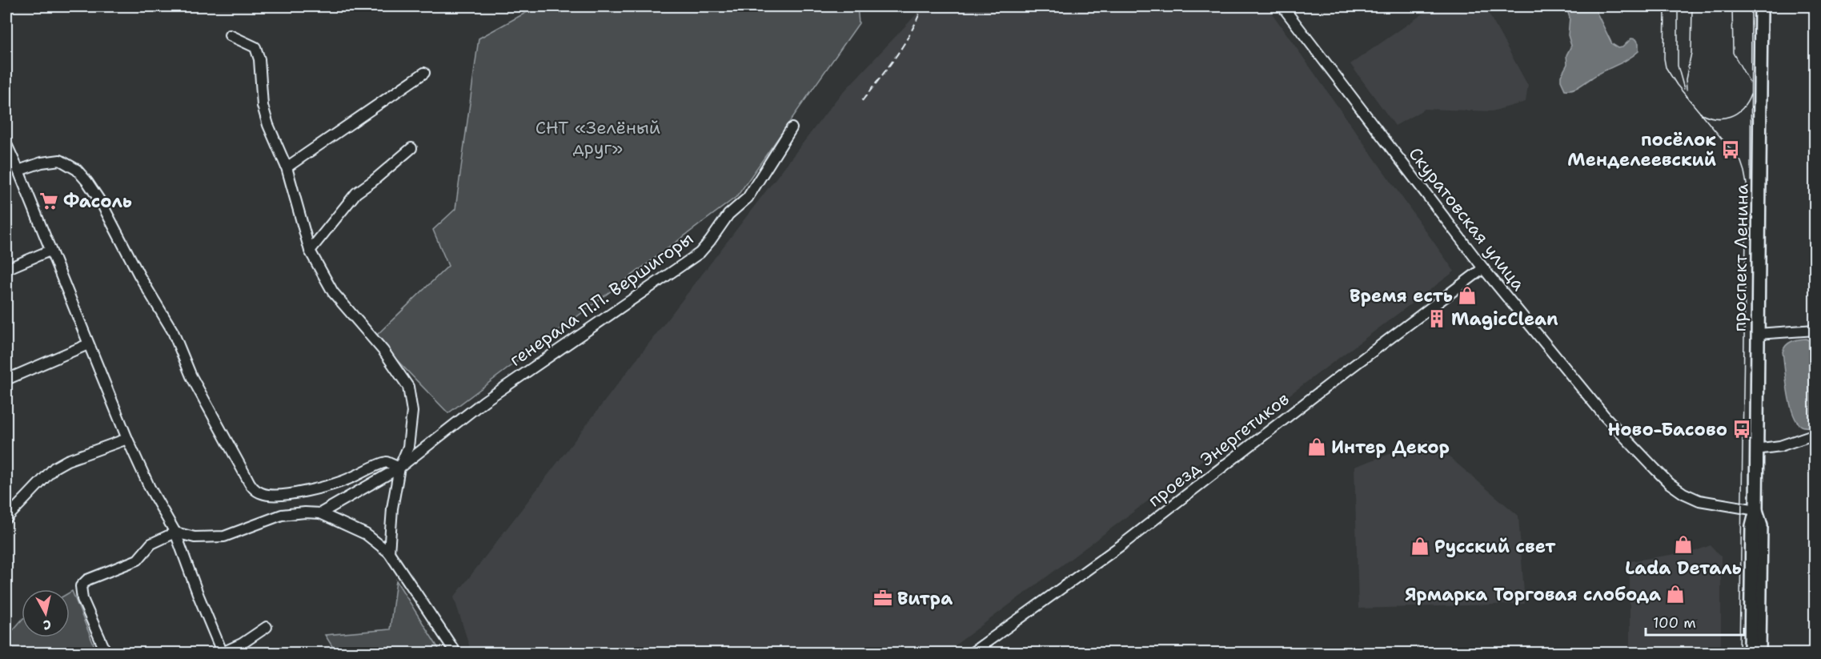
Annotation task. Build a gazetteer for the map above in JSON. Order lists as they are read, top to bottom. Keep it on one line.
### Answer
{"streets":{"main road":["проспект Ленина"],"street":["Скуратовская улица","генерала П.П. Вершигоры","проезд Энергетиков"]},"crossings":[["Скуратовская улица","проспект Ленина"],["Скуратовская улица","проезд Энергетиков"]],"parks":["СНТ «Зелёный друг»"],"places":{"bus stop":["посёлок Менделеевский","Ново-Басово"],"supermarket":["Фасоль"],"shop":["Время есть","Интер Декор","Lada Dеталь","Русский свет","Ярмарка Торговая слобода"],"building":["MagicClean"],"office":["Витра"]},"scale_bar":"100 m","north":"bottom"}
